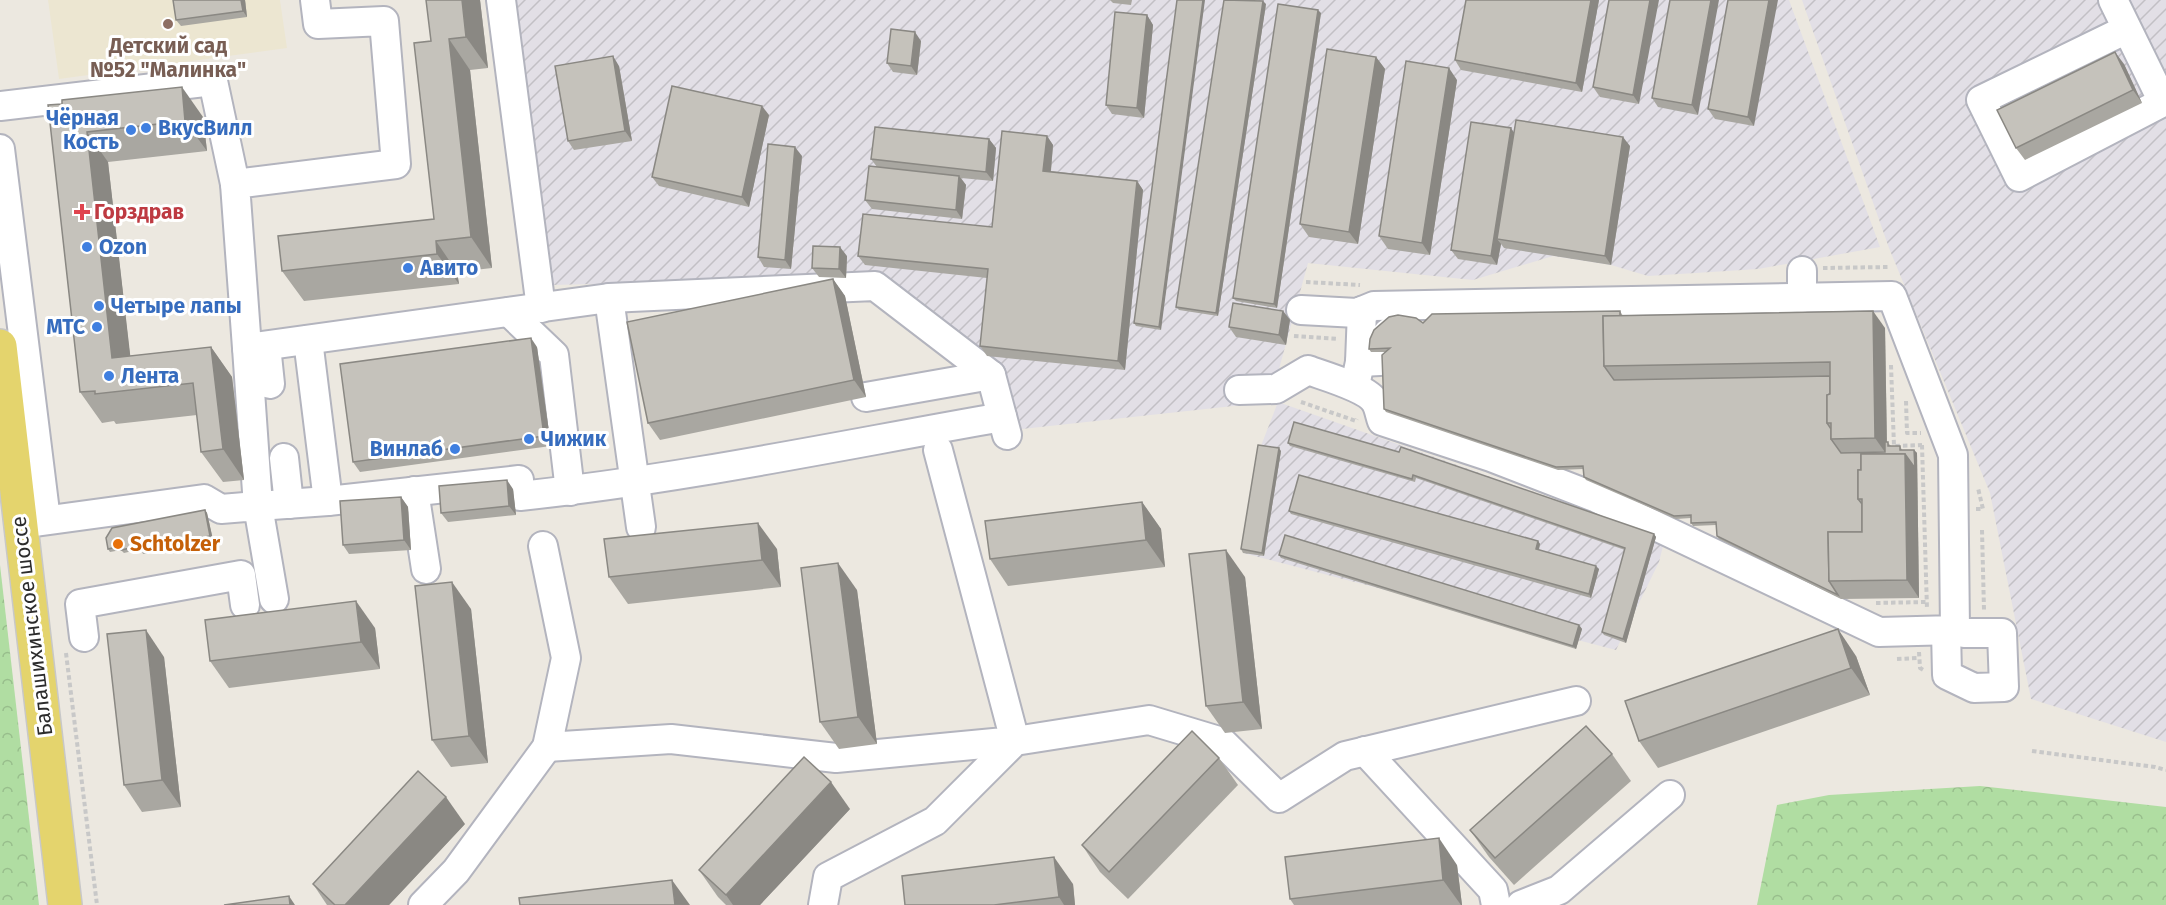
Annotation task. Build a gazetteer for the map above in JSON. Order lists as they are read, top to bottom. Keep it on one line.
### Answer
{"streets":{"main road":["Балашихинское шоссе"]},"places":{"other":["Детский сад №52 \"Малинка\"","ВкусВилл","Чёрная Кость","Ozon","Авито","Четыре лапы","МТС","Лента","Чижик","Винлаб","Schtolzer"],"health":["Горздрав"]}}
